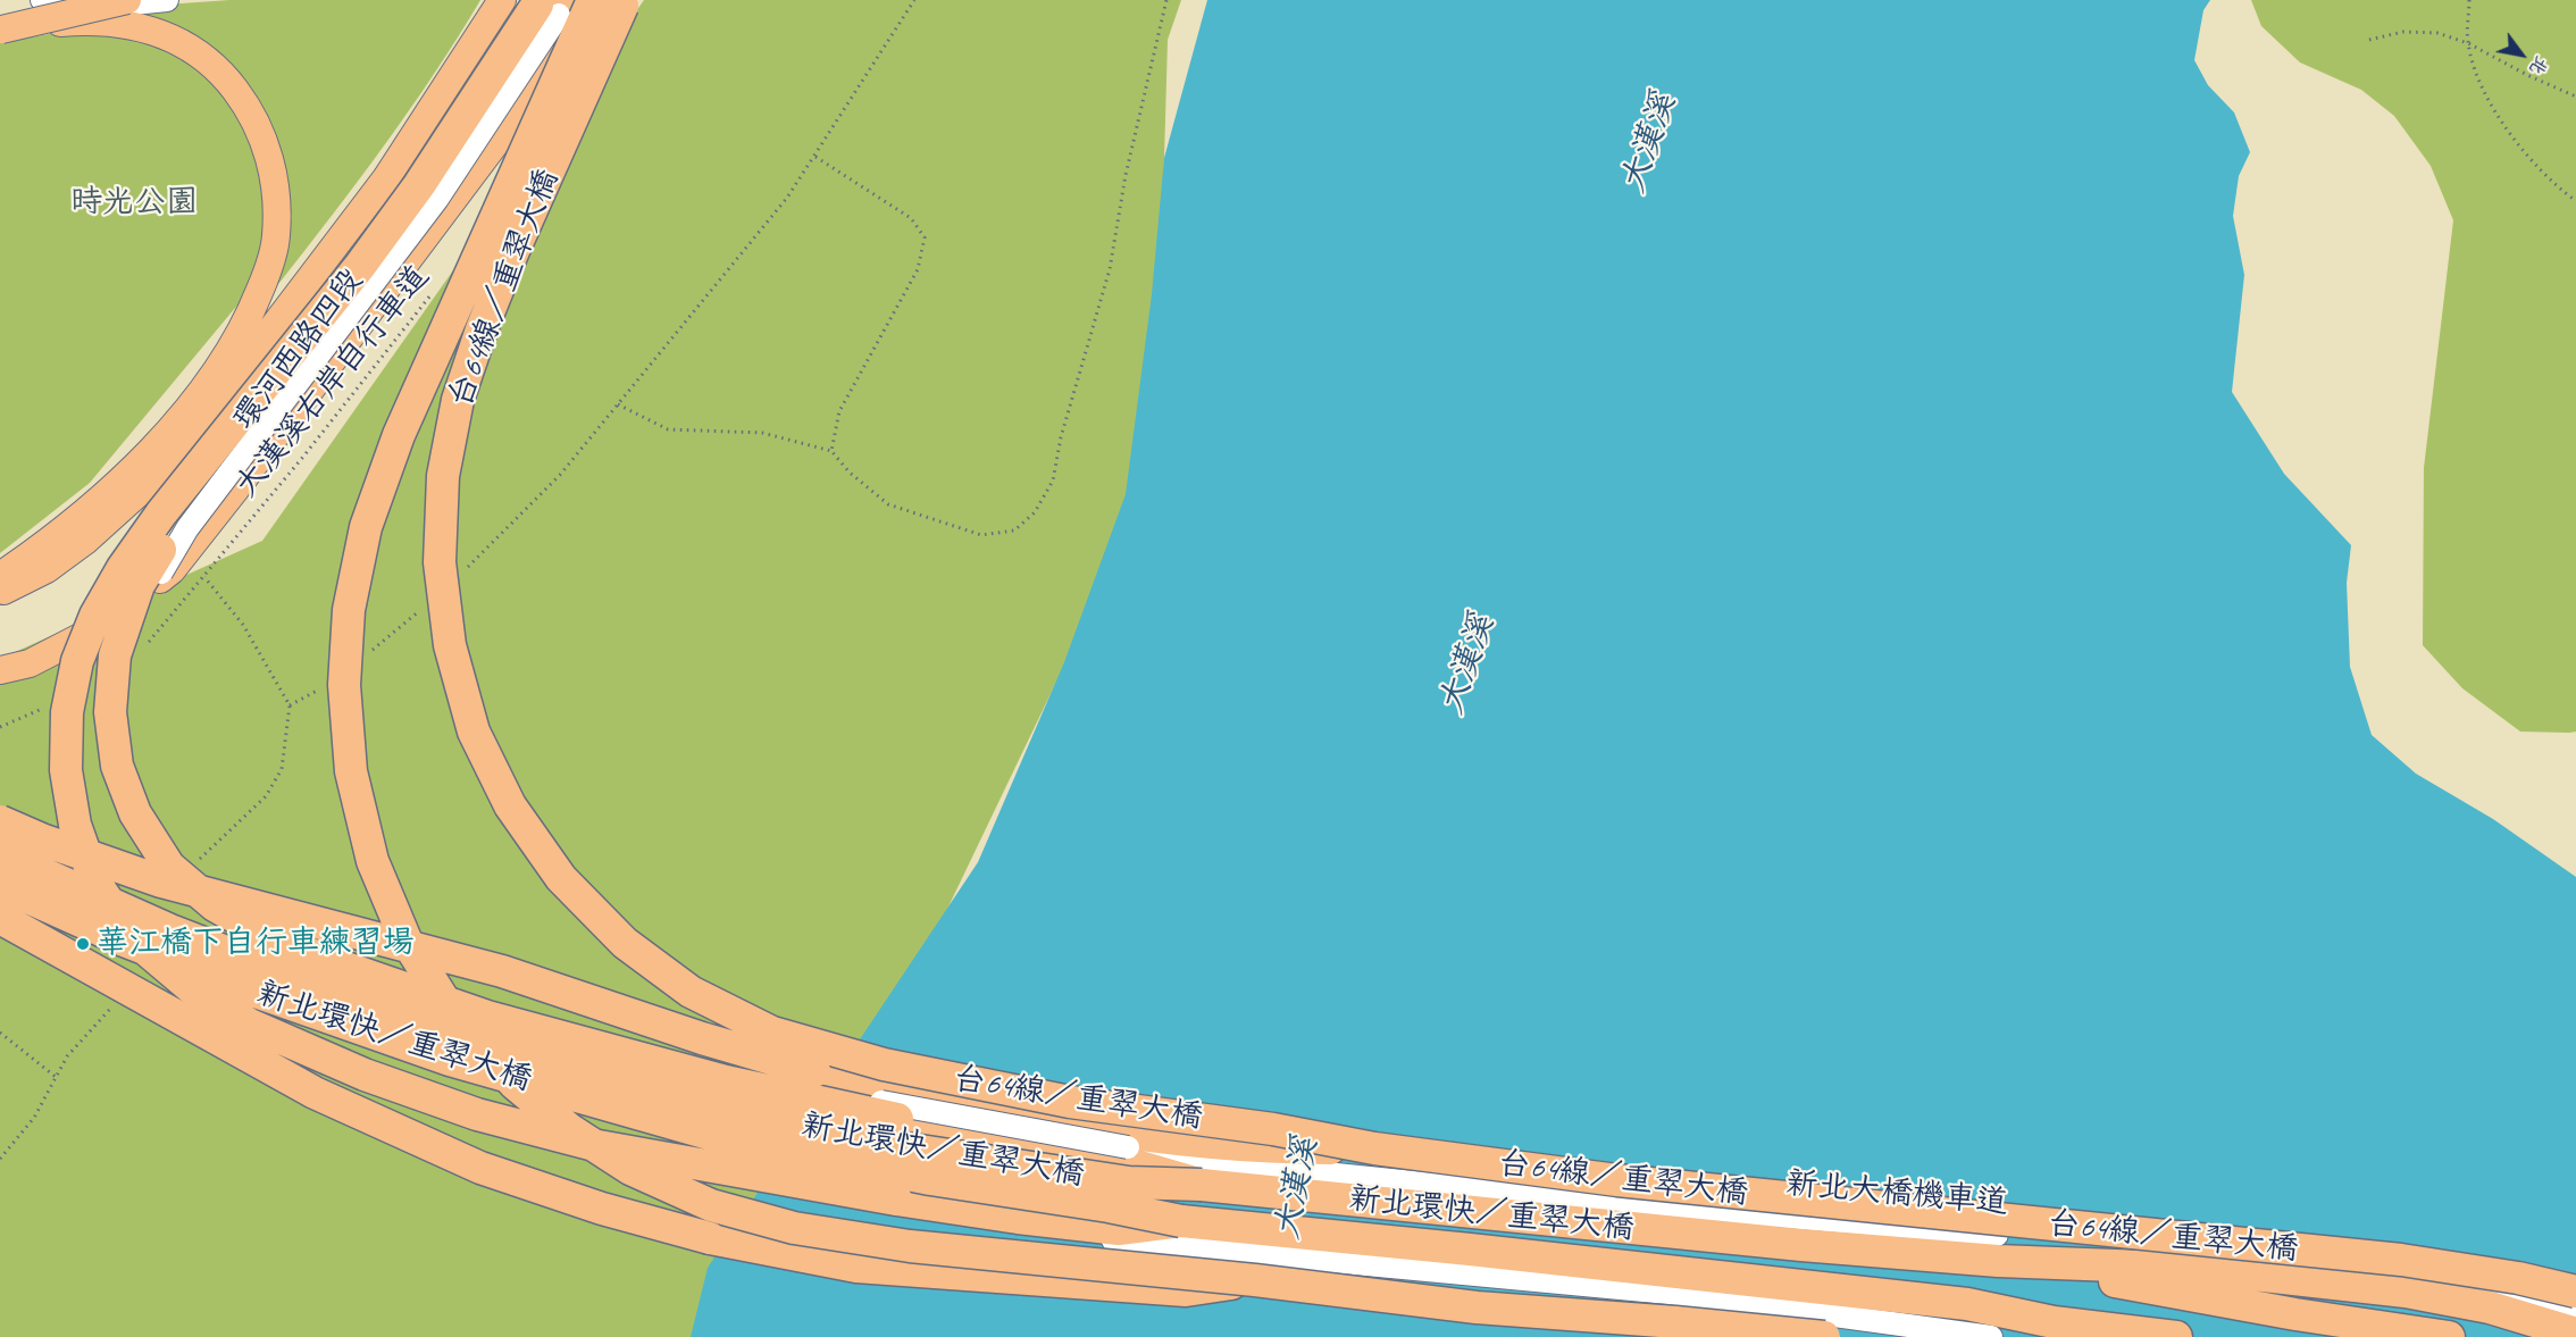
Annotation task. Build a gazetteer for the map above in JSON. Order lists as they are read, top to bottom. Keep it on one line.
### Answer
{"streets":{"highway":["台64線／重翠大橋","新北環快／重翠大橋"],"main road":["環河西路四段"],"street":["新北大橋機車道"],"path":["大漢溪右岸自行車道"]},"water":["大漢溪"],"parks":["時光公園"],"places":["華江橋下自行車練習場"],"north":"bottom right"}
